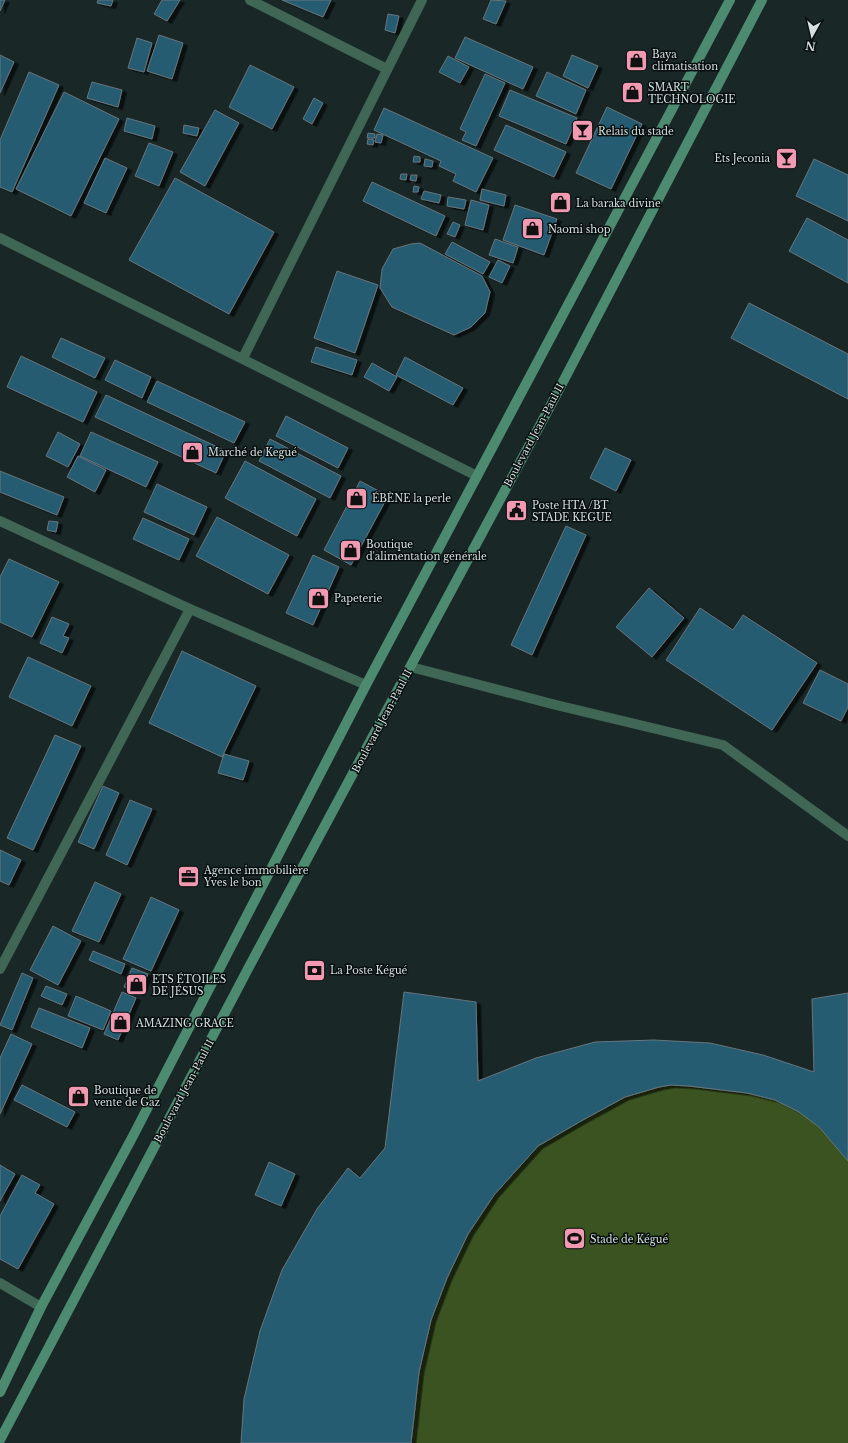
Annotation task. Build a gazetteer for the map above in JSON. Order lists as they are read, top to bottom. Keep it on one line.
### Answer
{"streets":{"main road":["Boulevard Jean-Paul II"]},"places":{"shop":["Baya climatisation","SMART TECHNOLOGIE","La baraka divine","Naomi shop","Marché de Kegué","ÉBÈNE la perle","Boutique d'alimentation générale","Papeterie","ETS ÉTOILES DE JÉSUS","AMAZING GRACE","Boutique de vente de Gaz"],"bar":["Relais du stade","Ets Jeconia"],"public building":["Poste HTA /BT STADE KEGUE"],"office":["Agence immobilière Yves le bon"],"bank":["La Poste Kégué"],"sports":["Stade de Kégué"]},"north":"bottom"}
